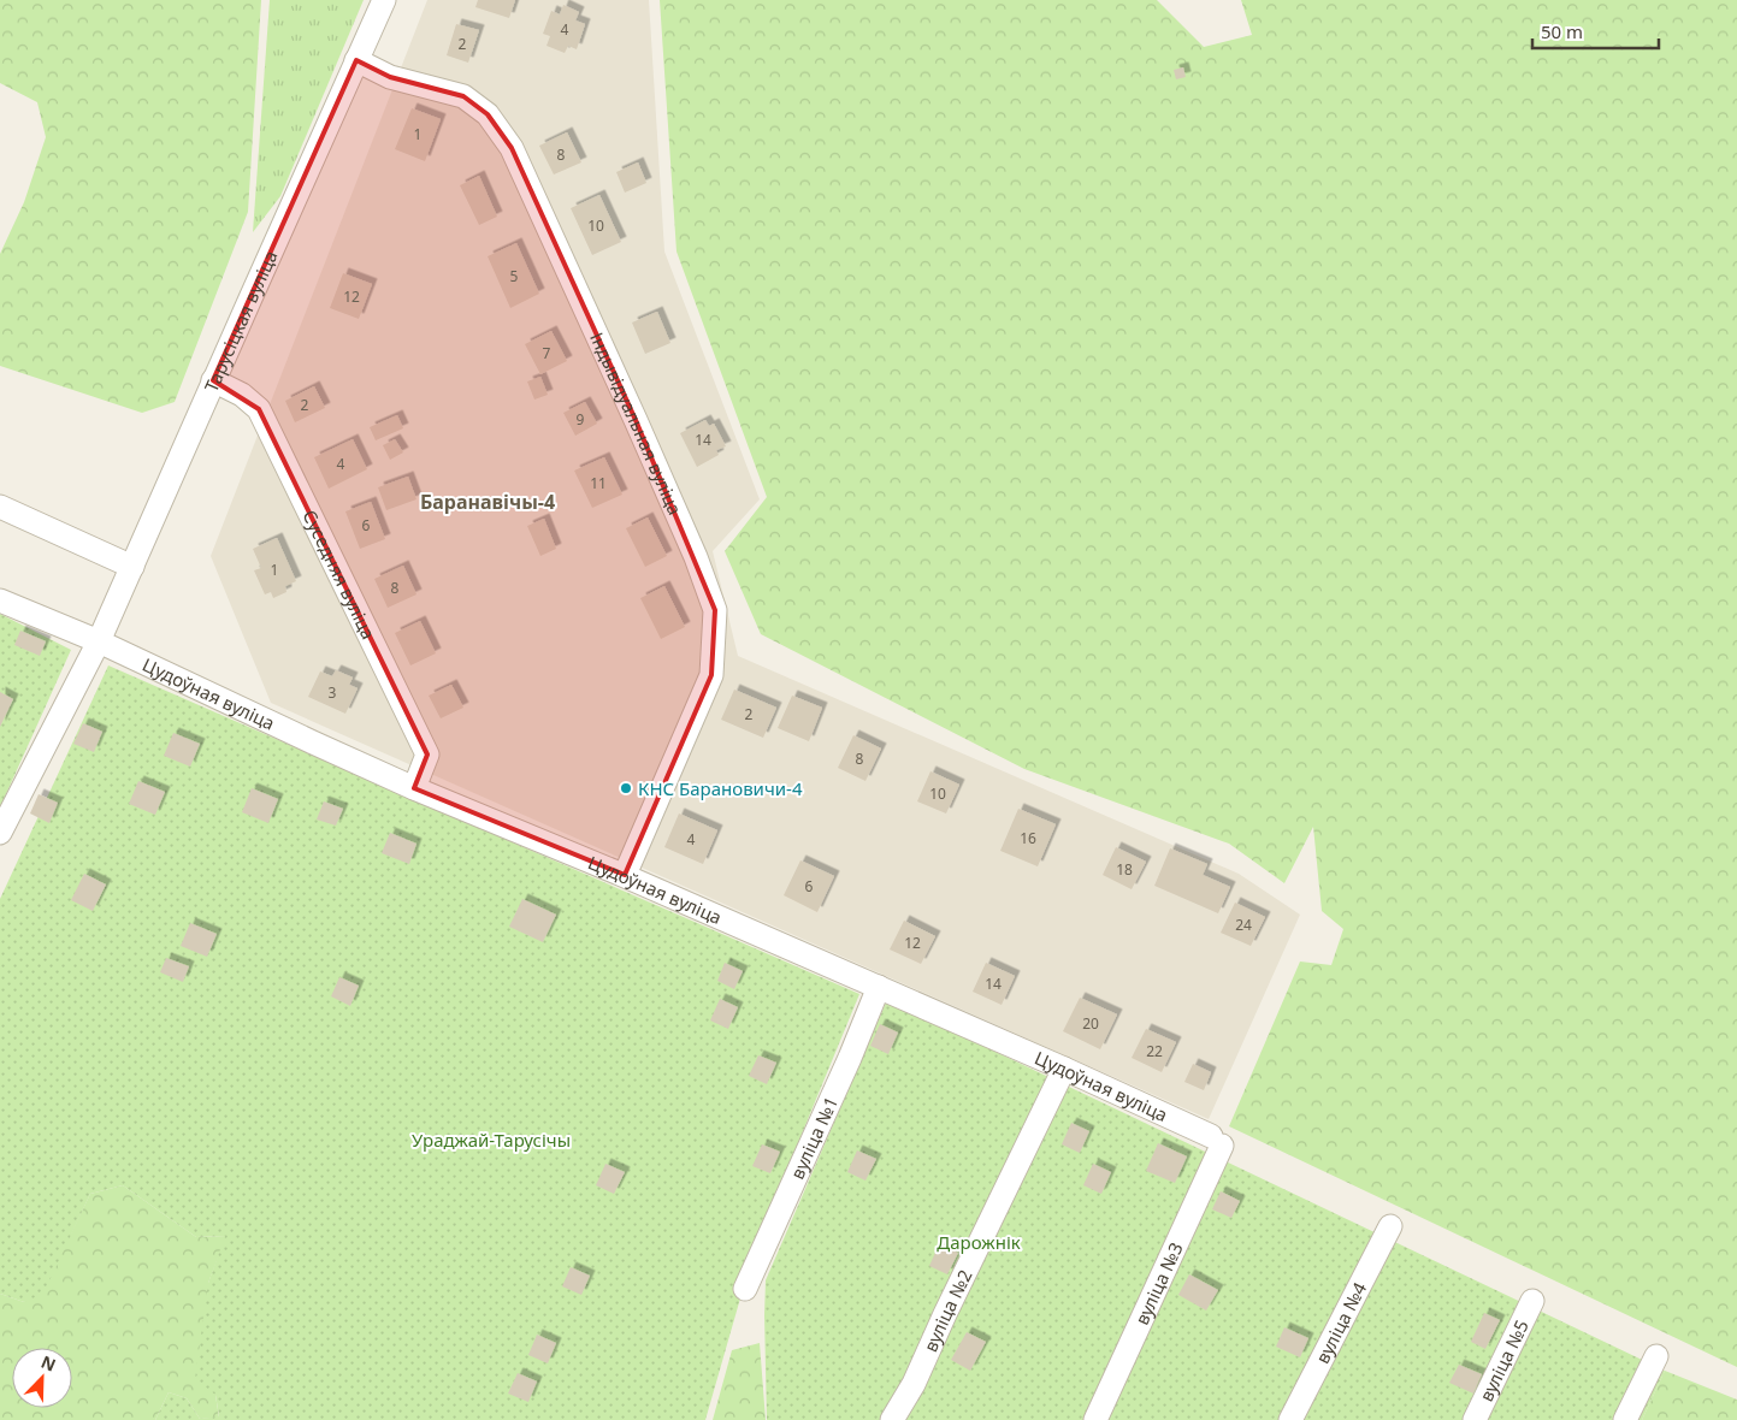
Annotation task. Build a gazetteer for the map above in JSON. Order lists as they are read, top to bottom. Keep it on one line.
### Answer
{"streets":{"street":["Тарусіцкая вуліца","Індывідуальная вуліца","Суседняя вуліца","Цудоўная вуліца","вуліца №1","вуліца №3","вуліца №2","вуліца №4","вуліца №5"]},"crossings":[["Тарусіцкая вуліца","Індывідуальная вуліца"],["Тарусіцкая вуліца","Суседняя вуліца"],["Тарусіцкая вуліца","Цудоўная вуліца"],["Індывідуальная вуліца","Цудоўная вуліца"],["Суседняя вуліца","Цудоўная вуліца"],["Цудоўная вуліца","вуліца №1"],["Цудоўная вуліца","вуліца №3"],["Цудоўная вуліца","вуліца №2"]],"districts":["Баранавічы-4"],"parks":["Ураджай-Тарусічы","Дарожнік"],"places":["КНС Барановичи-4"],"house_numbers":["4","2","1","8","10","5","12","7","2","9","14","4","11","6","1","8","3","2","8","10","16","4","18","6","24","12","14","20","22"],"scale_bar":"50 m","north":"top right"}
